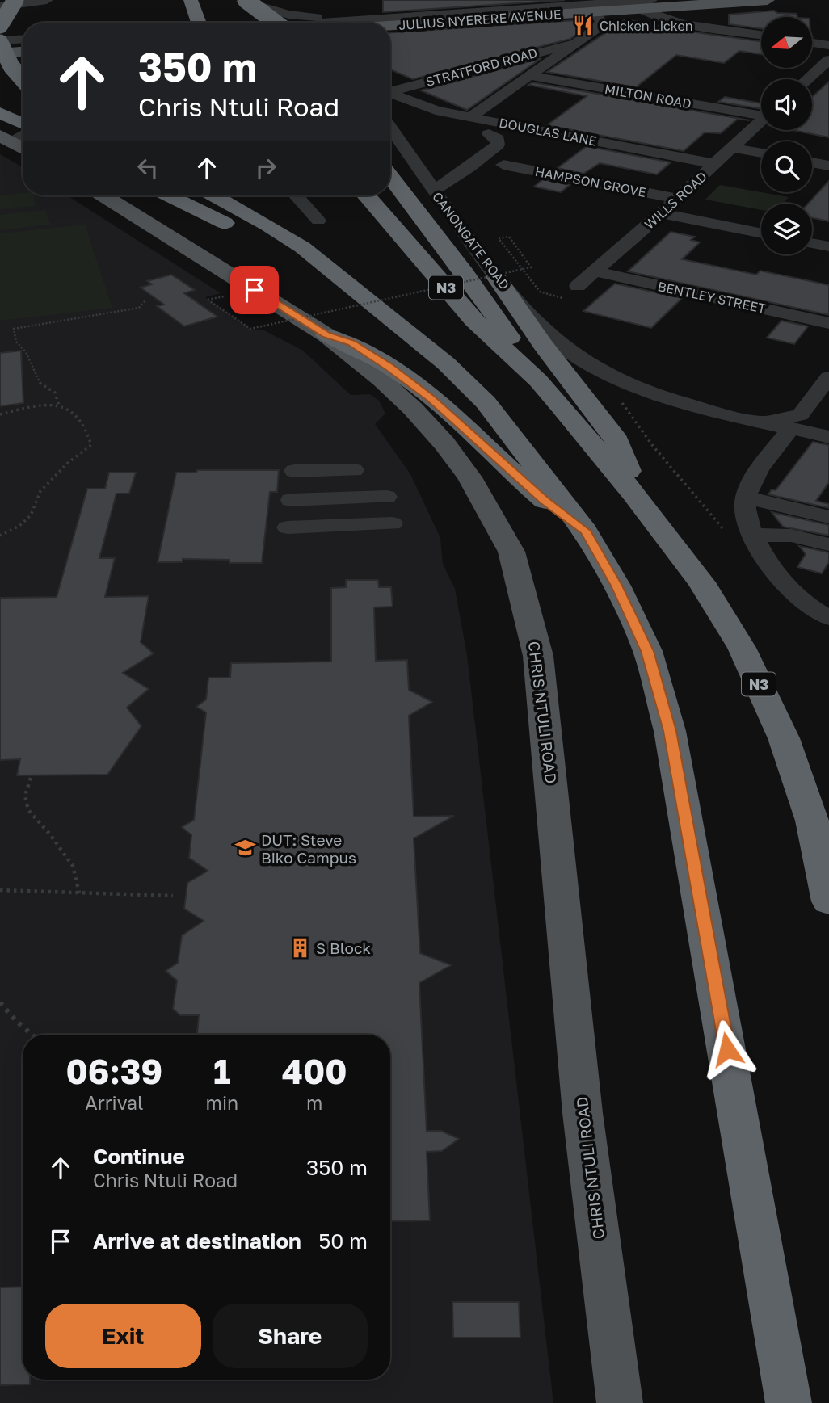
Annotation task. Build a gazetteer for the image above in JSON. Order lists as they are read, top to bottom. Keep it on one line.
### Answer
{"streets":{"highway":["N3"],"main road":["JULIUS NYERERE AVENUE","CHRIS NTULI ROAD"],"street":["STRATFORD ROAD","MILTON ROAD","DOUGLAS LANE","HAMPSON GROVE","WILLS ROAD","CANONGATE ROAD","BENTLEY STREET"]},"crossings":[["STRATFORD ROAD","MILTON ROAD"],["DOUGLAS LANE","WILLS ROAD"],["HAMPSON GROVE","WILLS ROAD"],["WILLS ROAD","BENTLEY STREET"]],"places":{"restaurant":["Chicken Licken"],"school or university":["DUT: Steve Biko Campus"],"building":["S Block"]},"north":"left","page":{"turn":["350 m","Chris Ntuli Road"],"eta":["06:39","Arrival","1","min","400","m"],"list":[{"name":"Continue","note":"Chris Ntuli Road","value":"350 m"},{"name":"Arrive at destination","value":"50 m"}],"buttons":["Exit","Share"]}}
